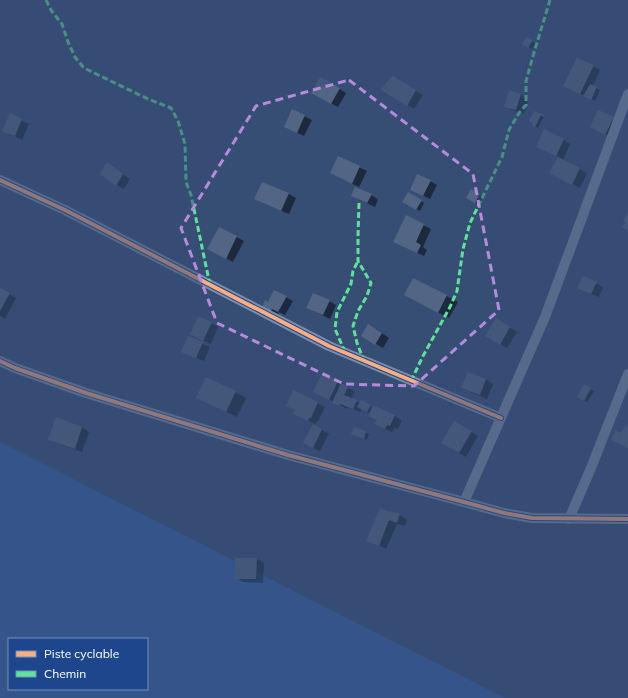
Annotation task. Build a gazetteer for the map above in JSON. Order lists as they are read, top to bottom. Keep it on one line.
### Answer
{"legend":["Piste cyclable","Chemin"]}
